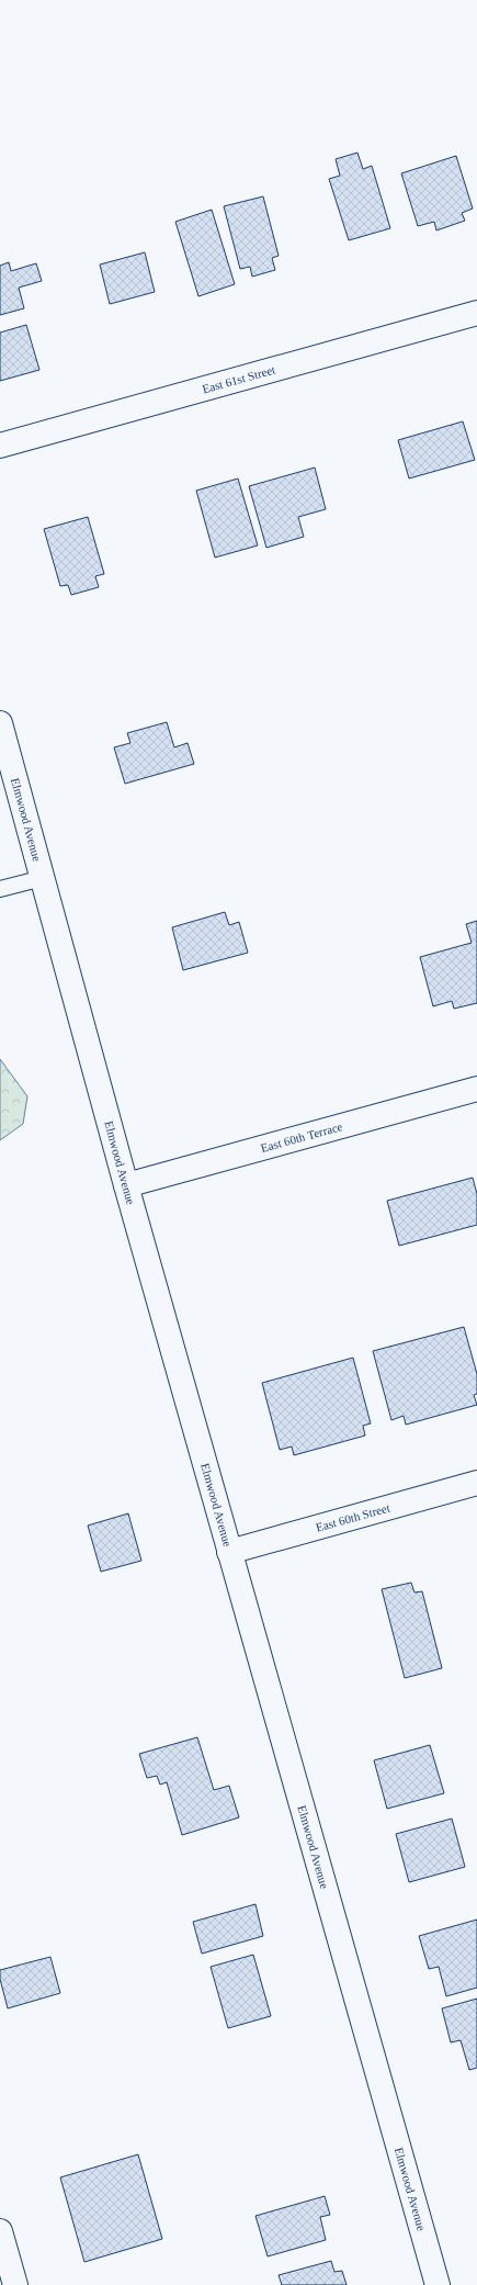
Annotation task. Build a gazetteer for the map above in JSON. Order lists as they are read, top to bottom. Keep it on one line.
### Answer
{"streets":{"street":["East 61st Street","Elmwood Avenue","East 60th Terrace","East 60th Street"]},"crossings":[["Elmwood Avenue","East 60th Terrace"],["Elmwood Avenue","East 60th Street"]]}
